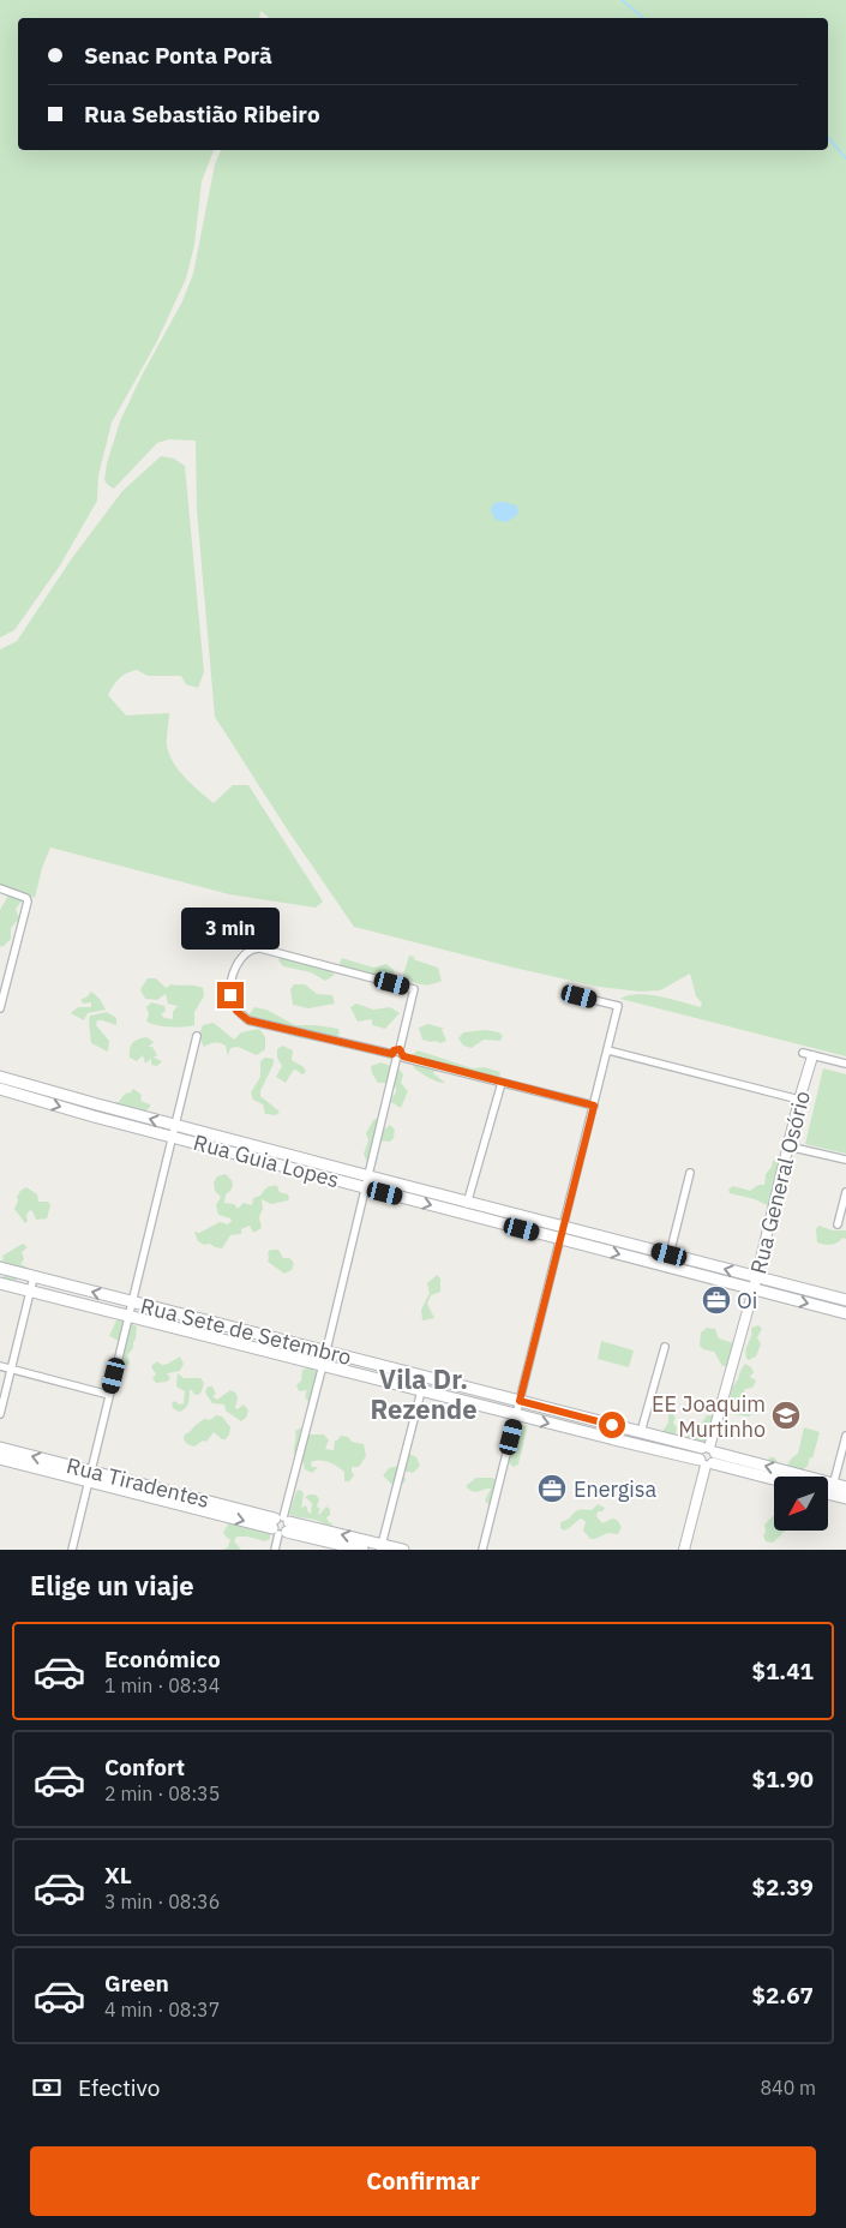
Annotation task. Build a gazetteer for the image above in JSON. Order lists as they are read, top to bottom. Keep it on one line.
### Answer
{"streets":{"main road":["Rua Guia Lopes","Rua Sete de Setembro","Rua Tiradentes"],"street":["Rua General Osório"]},"crossings":[["Rua Guia Lopes","Rua General Osório"],["Rua General Osório","Rua Sete de Setembro"]],"districts":["Vila Dr. Rezende"],"places":{"office":["Oi","Energisa"],"school or university":["EE Joaquim Murtinho"]},"north":"bottom left","page":{"banner":["Senac Ponta Porã","Rua Sebastião Ribeiro"],"bubble":"3 min","heading":"Elige un viaje","list":[{"name":"Económico","note":"1 min · 08:34","value":"$1.41"},{"name":"Confort","note":"2 min · 08:35","value":"$1.90"},{"name":"XL","note":"3 min · 08:36","value":"$2.39"},{"name":"Green","note":"4 min · 08:37","value":"$2.67"}],"pay":["Efectivo","840 m"],"buttons":"Confirmar"}}
